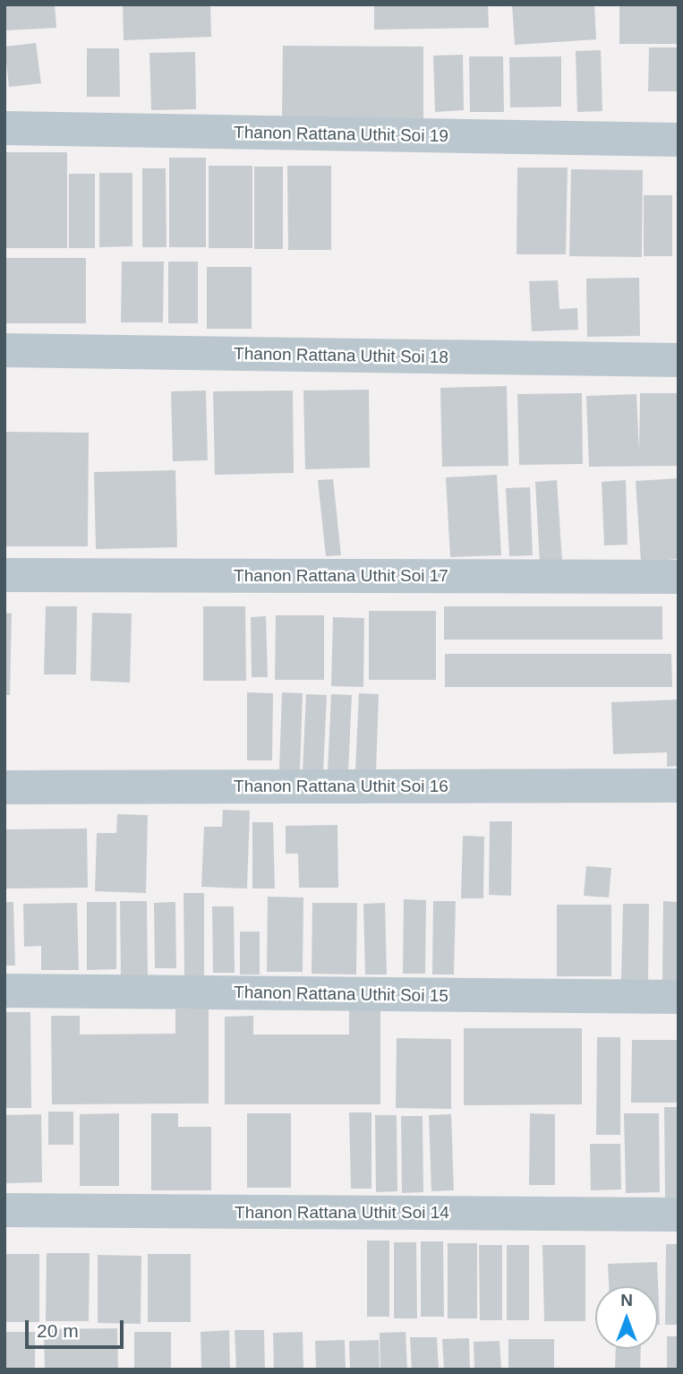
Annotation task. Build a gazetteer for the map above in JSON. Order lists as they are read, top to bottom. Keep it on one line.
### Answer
{"streets":{"street":["Thanon Rattana Uthit Soi 19","Thanon Rattana Uthit Soi 18","Thanon Rattana Uthit Soi 17","Thanon Rattana Uthit Soi 16","Thanon Rattana Uthit Soi 15","Thanon Rattana Uthit Soi 14"]},"scale_bar":"20 m","north":"top"}
